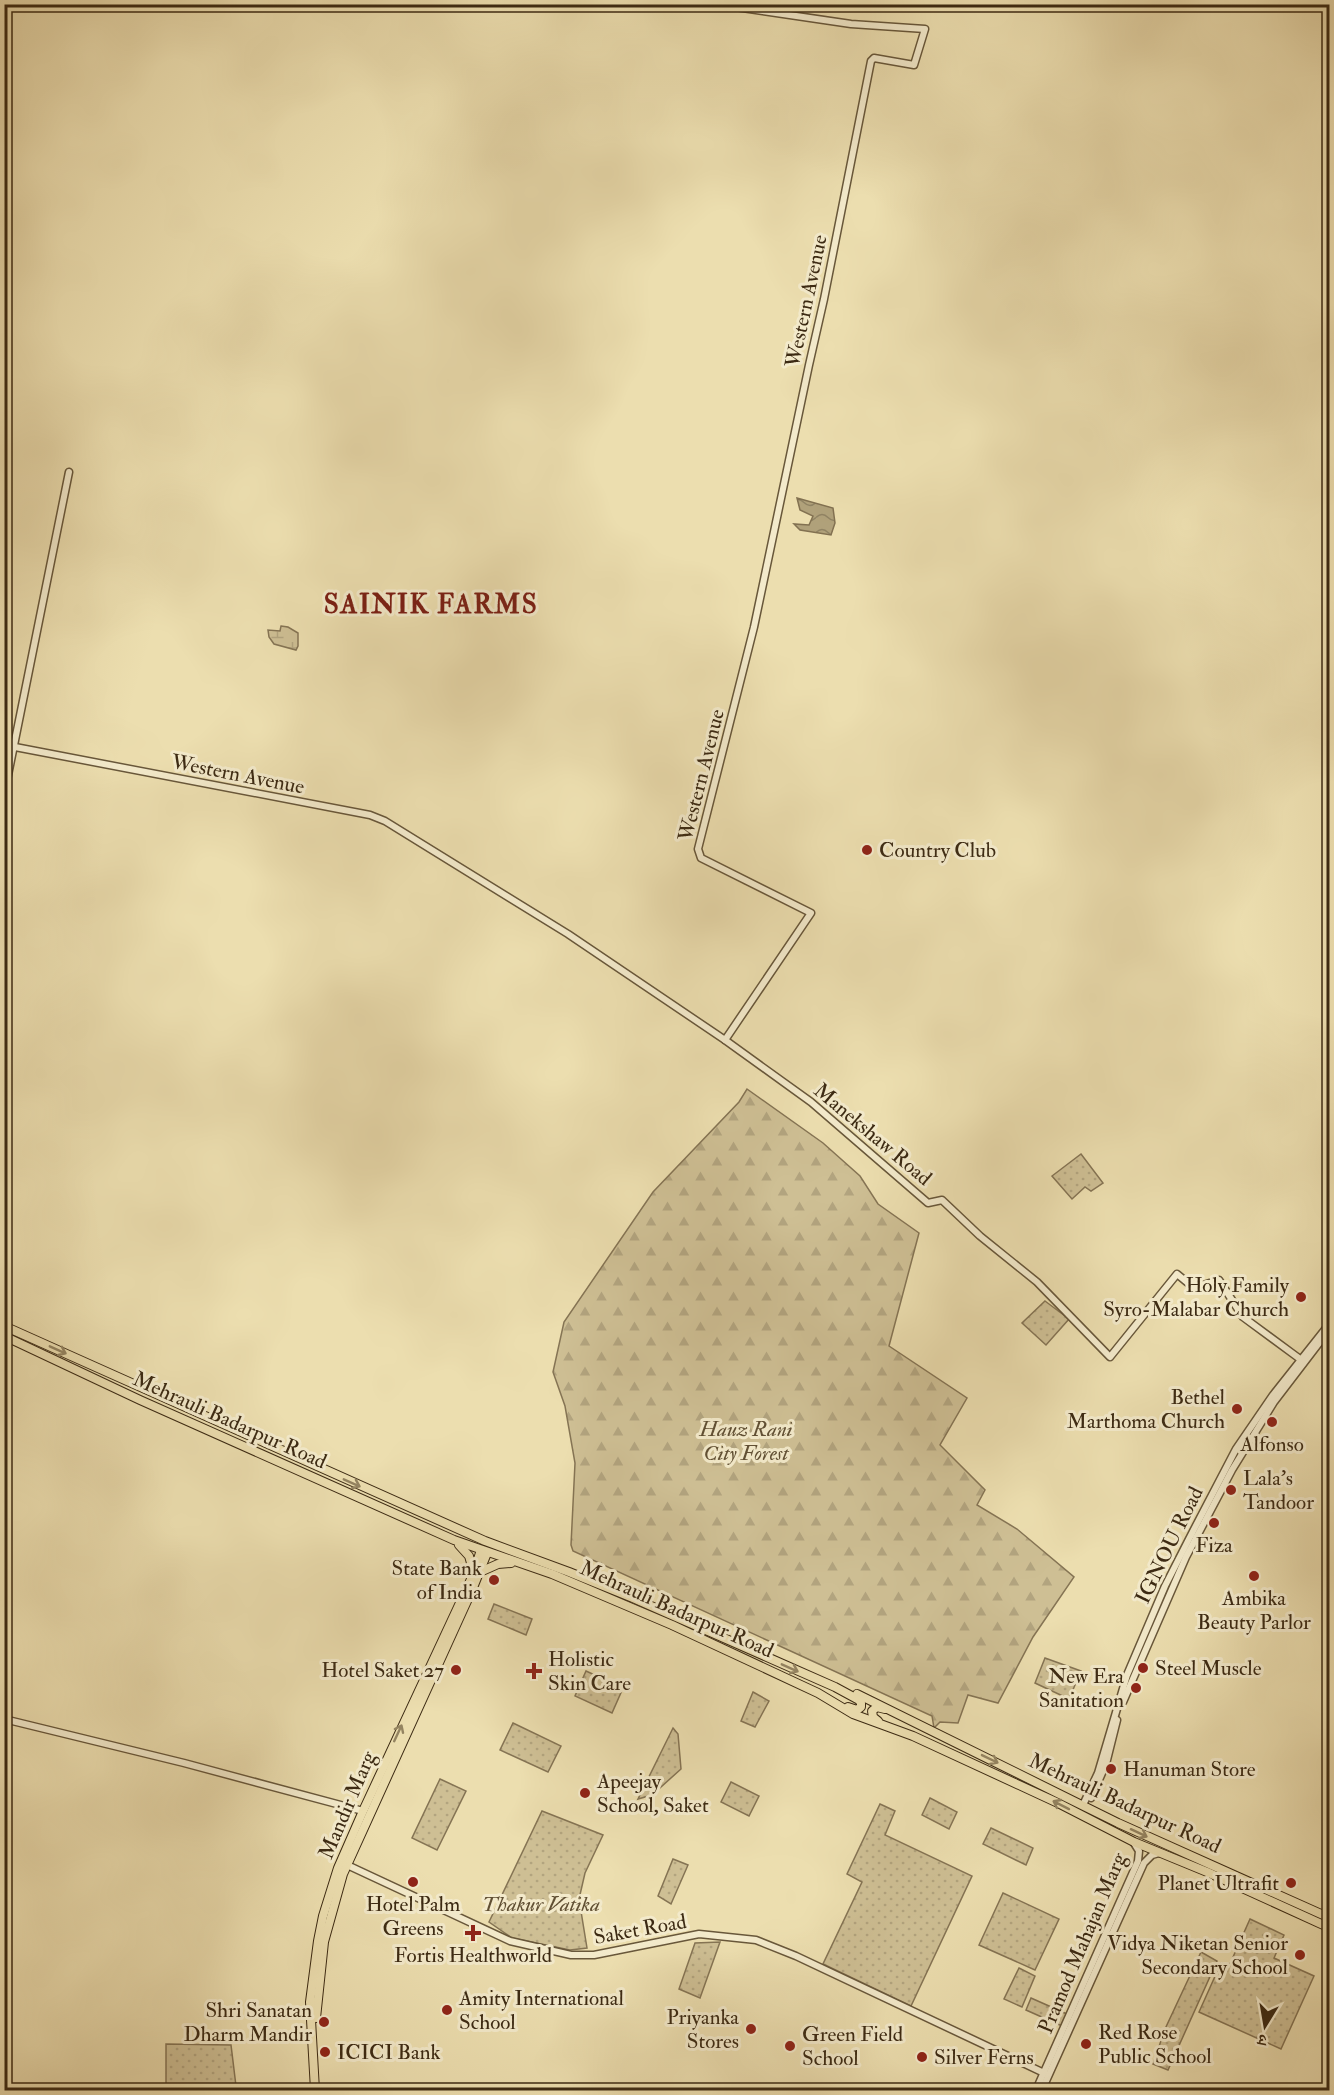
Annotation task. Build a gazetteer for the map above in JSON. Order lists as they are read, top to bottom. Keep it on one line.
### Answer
{"streets":{"main road":["Mehrauli Badarpur Road","Mandir Marg"],"street":["Western Avenue","Manekshaw Road","IGNOU Road","Saket Road","Pramod Mahajan Marg"]},"crossings":[["Western Avenue","Manekshaw Road"],["Manekshaw Road","IGNOU Road"],["Mehrauli Badarpur Road","IGNOU Road"],["Mehrauli Badarpur Road","Mandir Marg"],["Mehrauli Badarpur Road","Pramod Mahajan Marg"],["Mandir Marg","Saket Road"],["Saket Road","Pramod Mahajan Marg"]],"districts":["SAINIK FARMS"],"parks":["Hauz Rani City Forest","Thakur Vatika"],"places":{"other":["Country Club","Holy Family Syro-Malabar Church","Bethel Marthoma Church","Alfonso","Lala's Tandoor","Fiza","Ambika Beauty Parlor","State Bank of India","Steel Muscle","Hotel Saket 27","New Era Sanitation","Hanuman Store","Apeejay School, Saket","Hotel Palm Greens","Planet Ultrafit","Vidya Niketan Senior Secondary School","Amity International School","Shri Sanatan Dharm Mandir","Priyanka Stores","Red Rose Public School","Green Field School","ICICI Bank","Silver Ferns"],"health":["Holistic Skin Care","Fortis Healthworld"]},"north":"bottom"}
